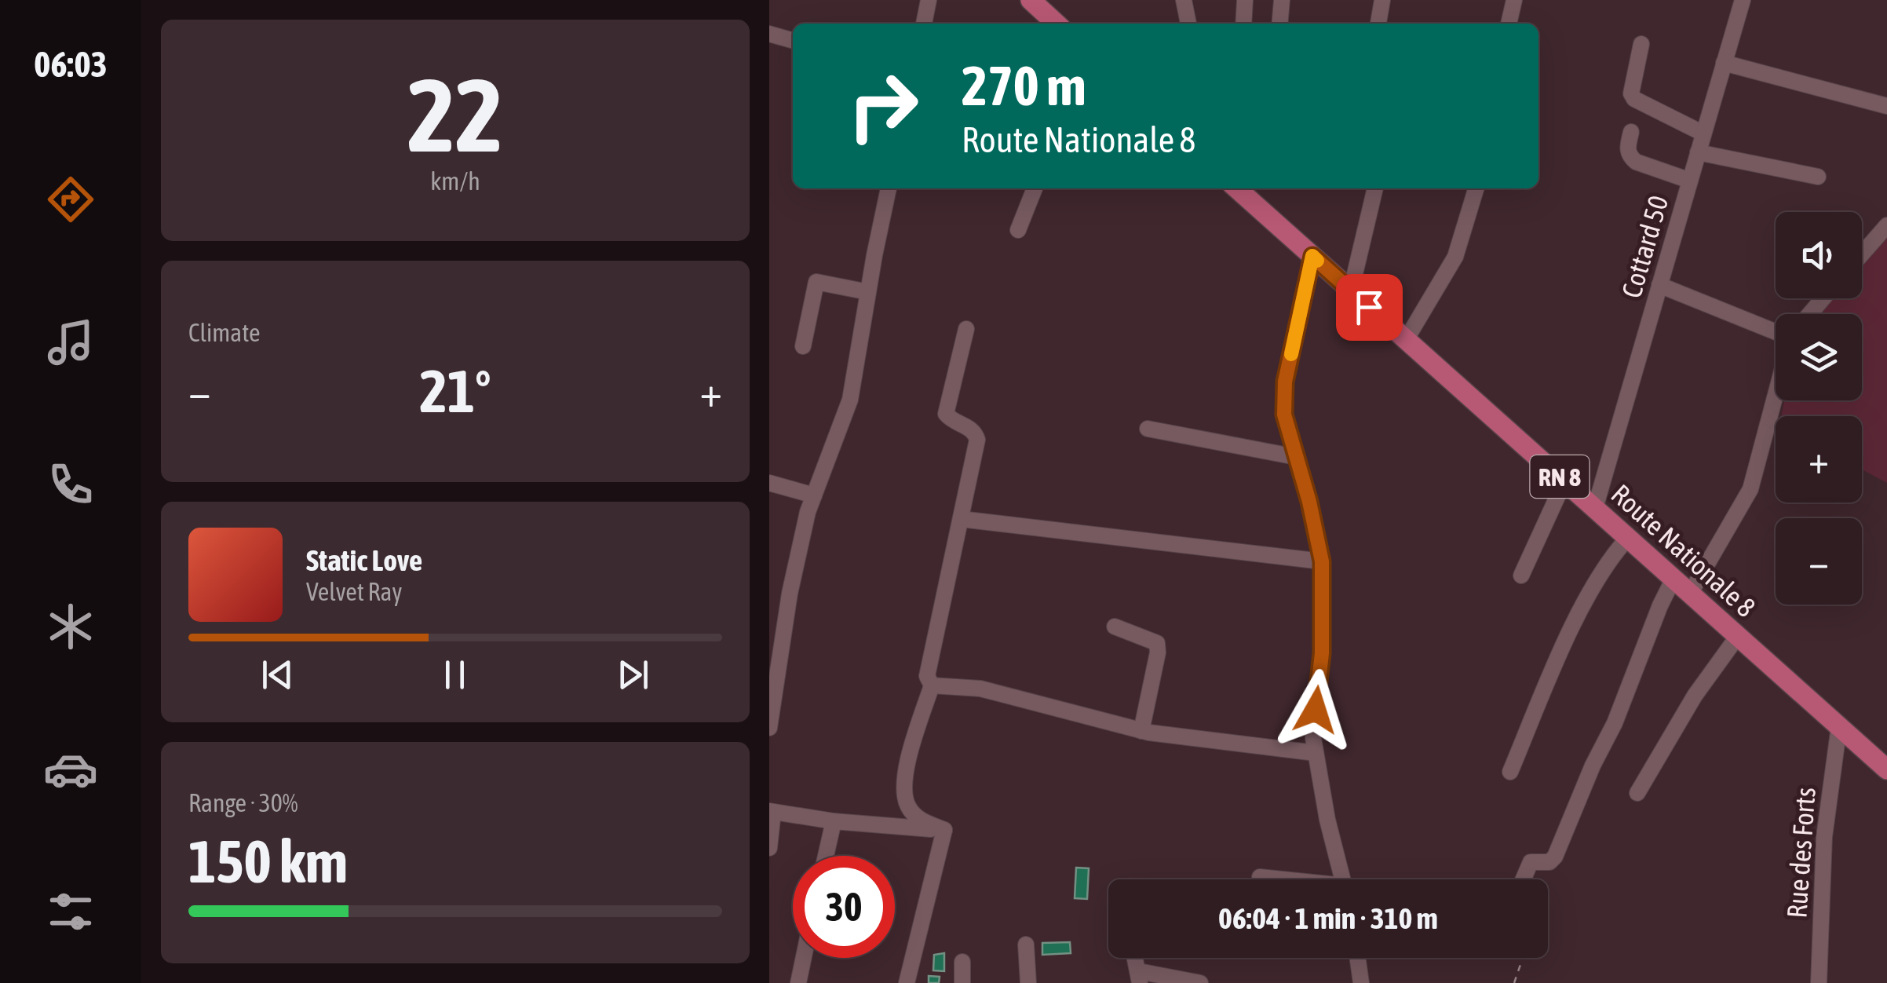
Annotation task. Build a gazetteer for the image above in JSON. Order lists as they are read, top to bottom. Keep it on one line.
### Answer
{"streets":{"main road":["RN 8","Route Nationale 8"],"street":["Cottard 50","Rue des Forts"]},"crossings":[["Cottard 50","Route Nationale 8"],["Route Nationale 8","Rue des Forts"]],"page":{"tabs":"06:03","tile":[["22","km/h"],"Climate",["Range · 30%","150 km"]],"turn":["270 m","Route Nationale 8"],"map_buttons":["+","−"],"heat":["−","21°","+"],"song":["Static Love","Velvet Ray"],"limit":"30","trip":"06:04 · 1 min · 310 m"}}
